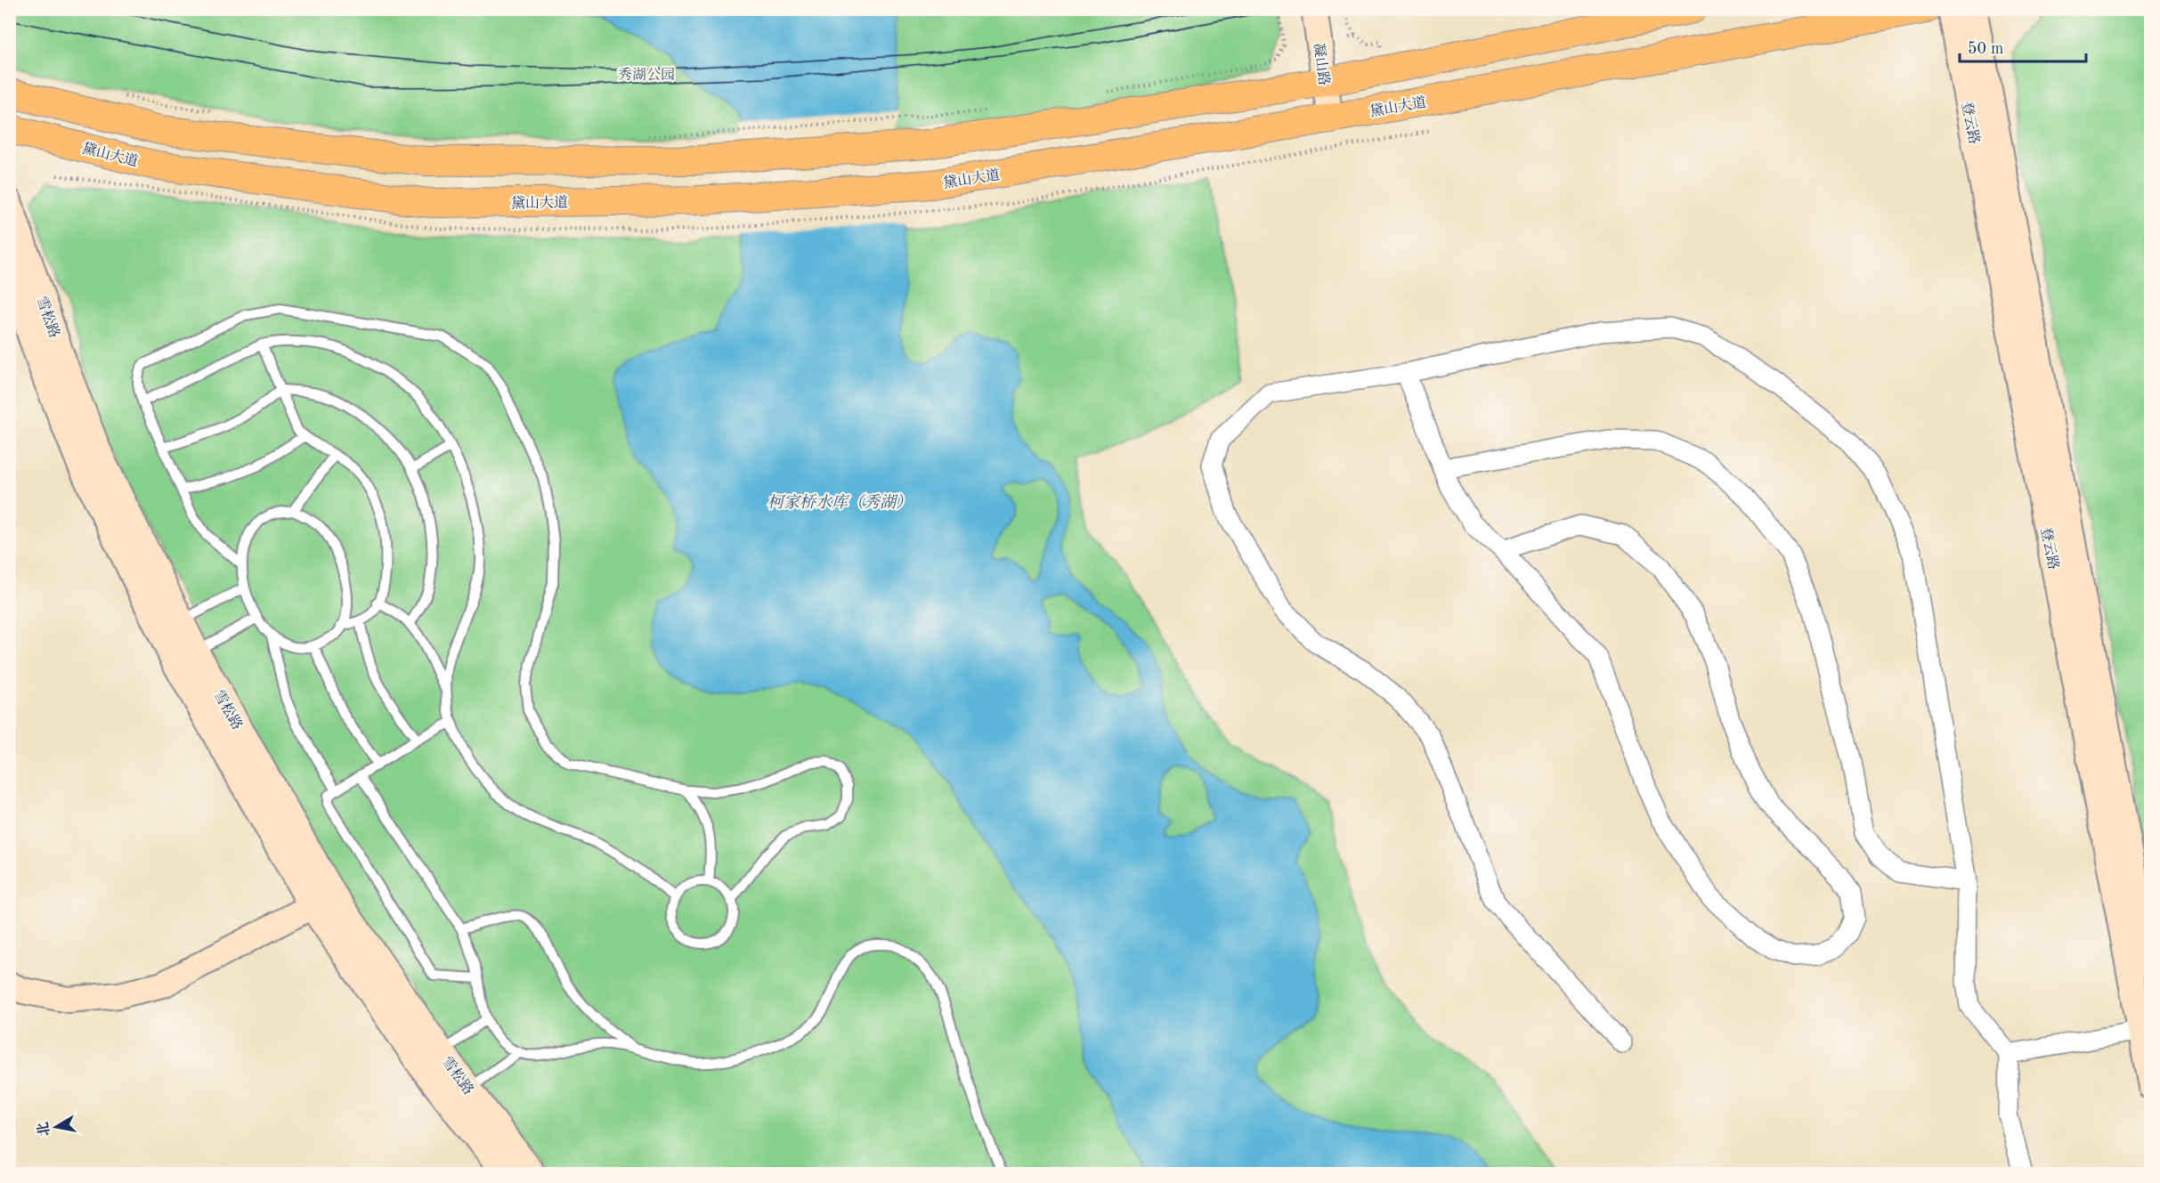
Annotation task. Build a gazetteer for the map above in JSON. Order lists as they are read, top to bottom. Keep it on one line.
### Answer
{"streets":{"main road":["凝山路","黛山大道","登云路","雪松路"]},"crossings":[["凝山路","黛山大道"]],"water":["柯家桥水库（秀湖）"],"parks":["秀湖公园"],"scale_bar":"50 m","north":"left"}
